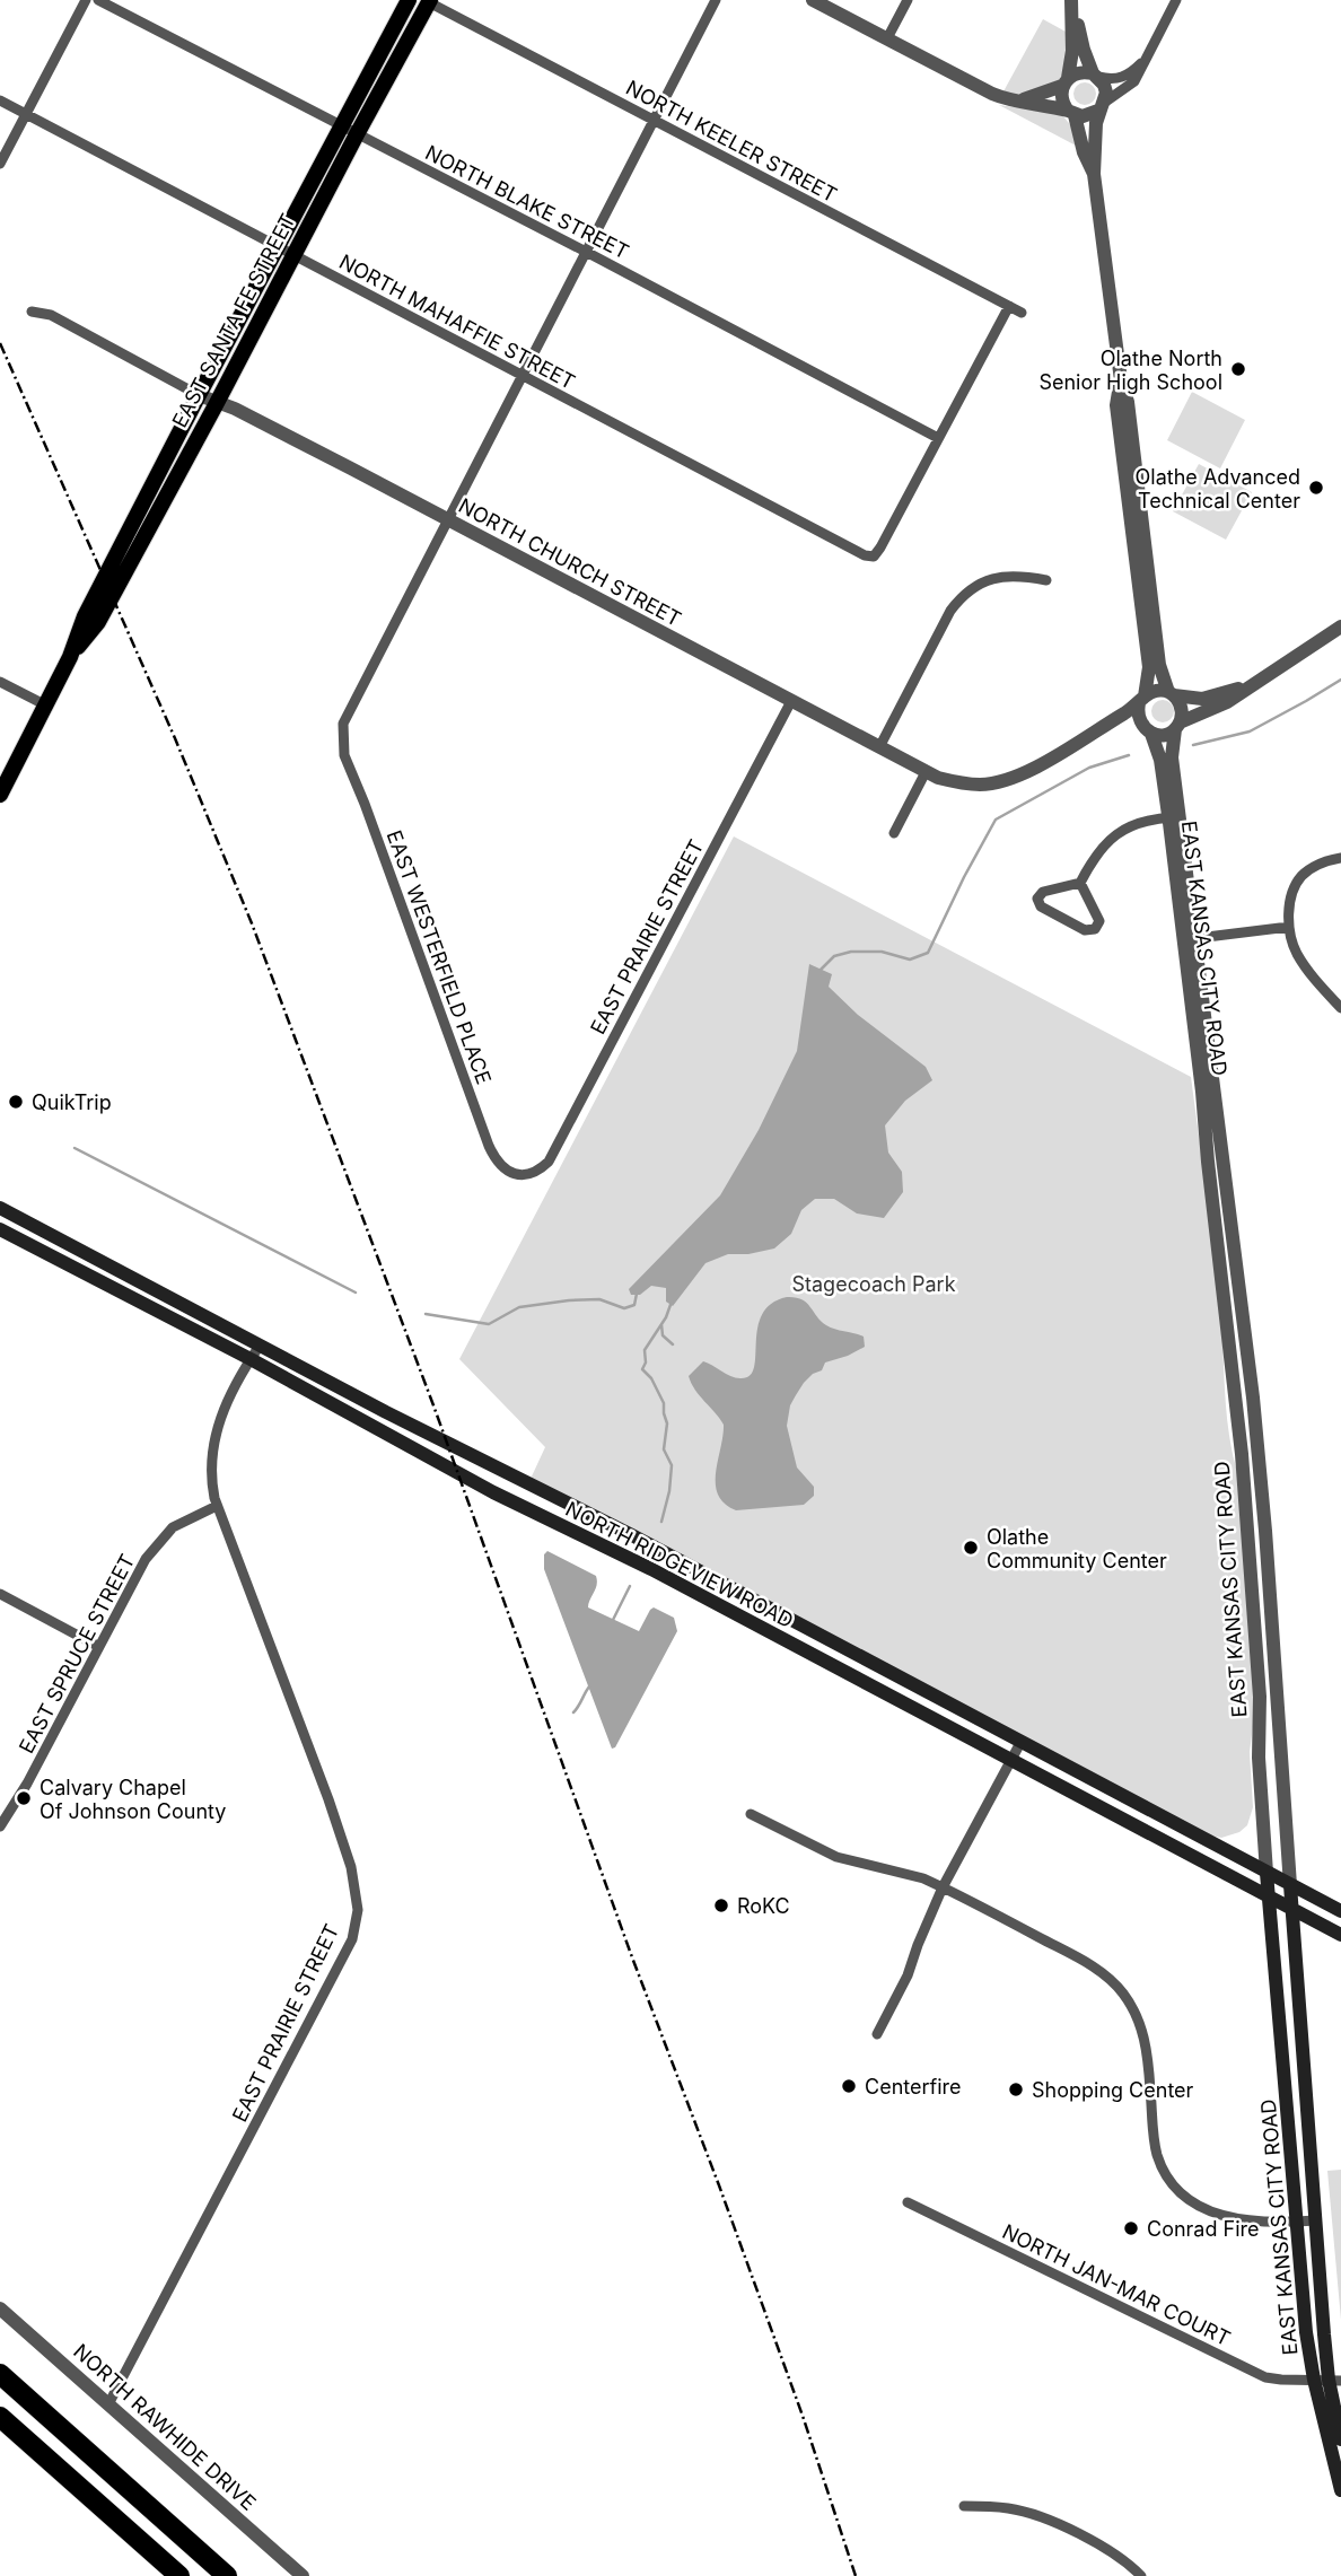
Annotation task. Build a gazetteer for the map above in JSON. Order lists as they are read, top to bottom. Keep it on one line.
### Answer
{"streets":{"main road":["EAST SANTA FE STREET","EAST KANSAS CITY ROAD","NORTH RIDGEVIEW ROAD"],"street":["NORTH KEELER STREET","NORTH BLAKE STREET","NORTH MAHAFFIE STREET","NORTH CHURCH STREET","EAST PRAIRIE STREET","EAST WESTERFIELD PLACE","EAST SPRUCE STREET","NORTH JAN-MAR COURT","NORTH RAWHIDE DRIVE"]},"crossings":[["NORTH KEELER STREET","EAST SANTA FE STREET"],["NORTH BLAKE STREET","EAST SANTA FE STREET"],["NORTH BLAKE STREET","NORTH MAHAFFIE STREET"],["EAST SANTA FE STREET","NORTH MAHAFFIE STREET"],["EAST SANTA FE STREET","NORTH CHURCH STREET"],["NORTH CHURCH STREET","EAST PRAIRIE STREET"],["NORTH CHURCH STREET","EAST KANSAS CITY ROAD"],["NORTH CHURCH STREET","EAST WESTERFIELD PLACE"],["EAST PRAIRIE STREET","EAST WESTERFIELD PLACE"],["EAST PRAIRIE STREET","EAST SPRUCE STREET"],["EAST PRAIRIE STREET","NORTH RAWHIDE DRIVE"],["EAST KANSAS CITY ROAD","NORTH RIDGEVIEW ROAD"],["EAST KANSAS CITY ROAD","NORTH JAN-MAR COURT"]],"parks":["Stagecoach Park"],"places":["Olathe North Senior High School","Olathe Advanced Technical Center","QuikTrip","Olathe Community Center","Calvary Chapel Of Johnson County","RoKC","Centerfire","Shopping Center","Conrad Fire"]}
